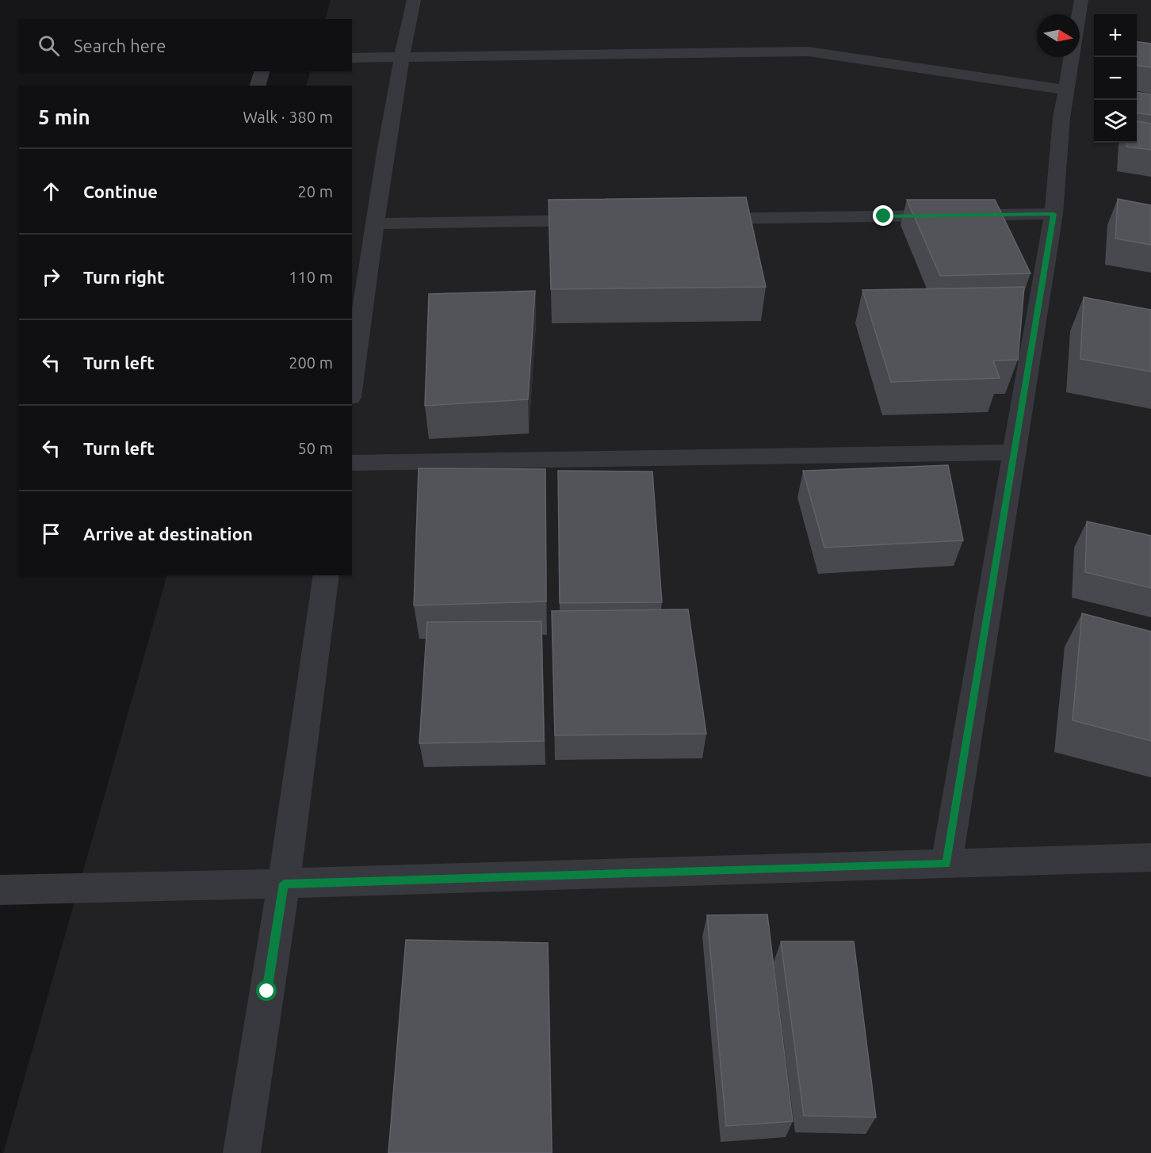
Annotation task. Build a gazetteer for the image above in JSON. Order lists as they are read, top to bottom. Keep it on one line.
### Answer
{"north":"right","page":{"map_buttons":["+","−"],"search":"Search here","heading":["5 min","Walk · 380 m"],"list":[["Continue","20 m"],["Turn right","110 m"],["Turn left","200 m"],["Turn left","50 m"],"Arrive at destination"]}}
